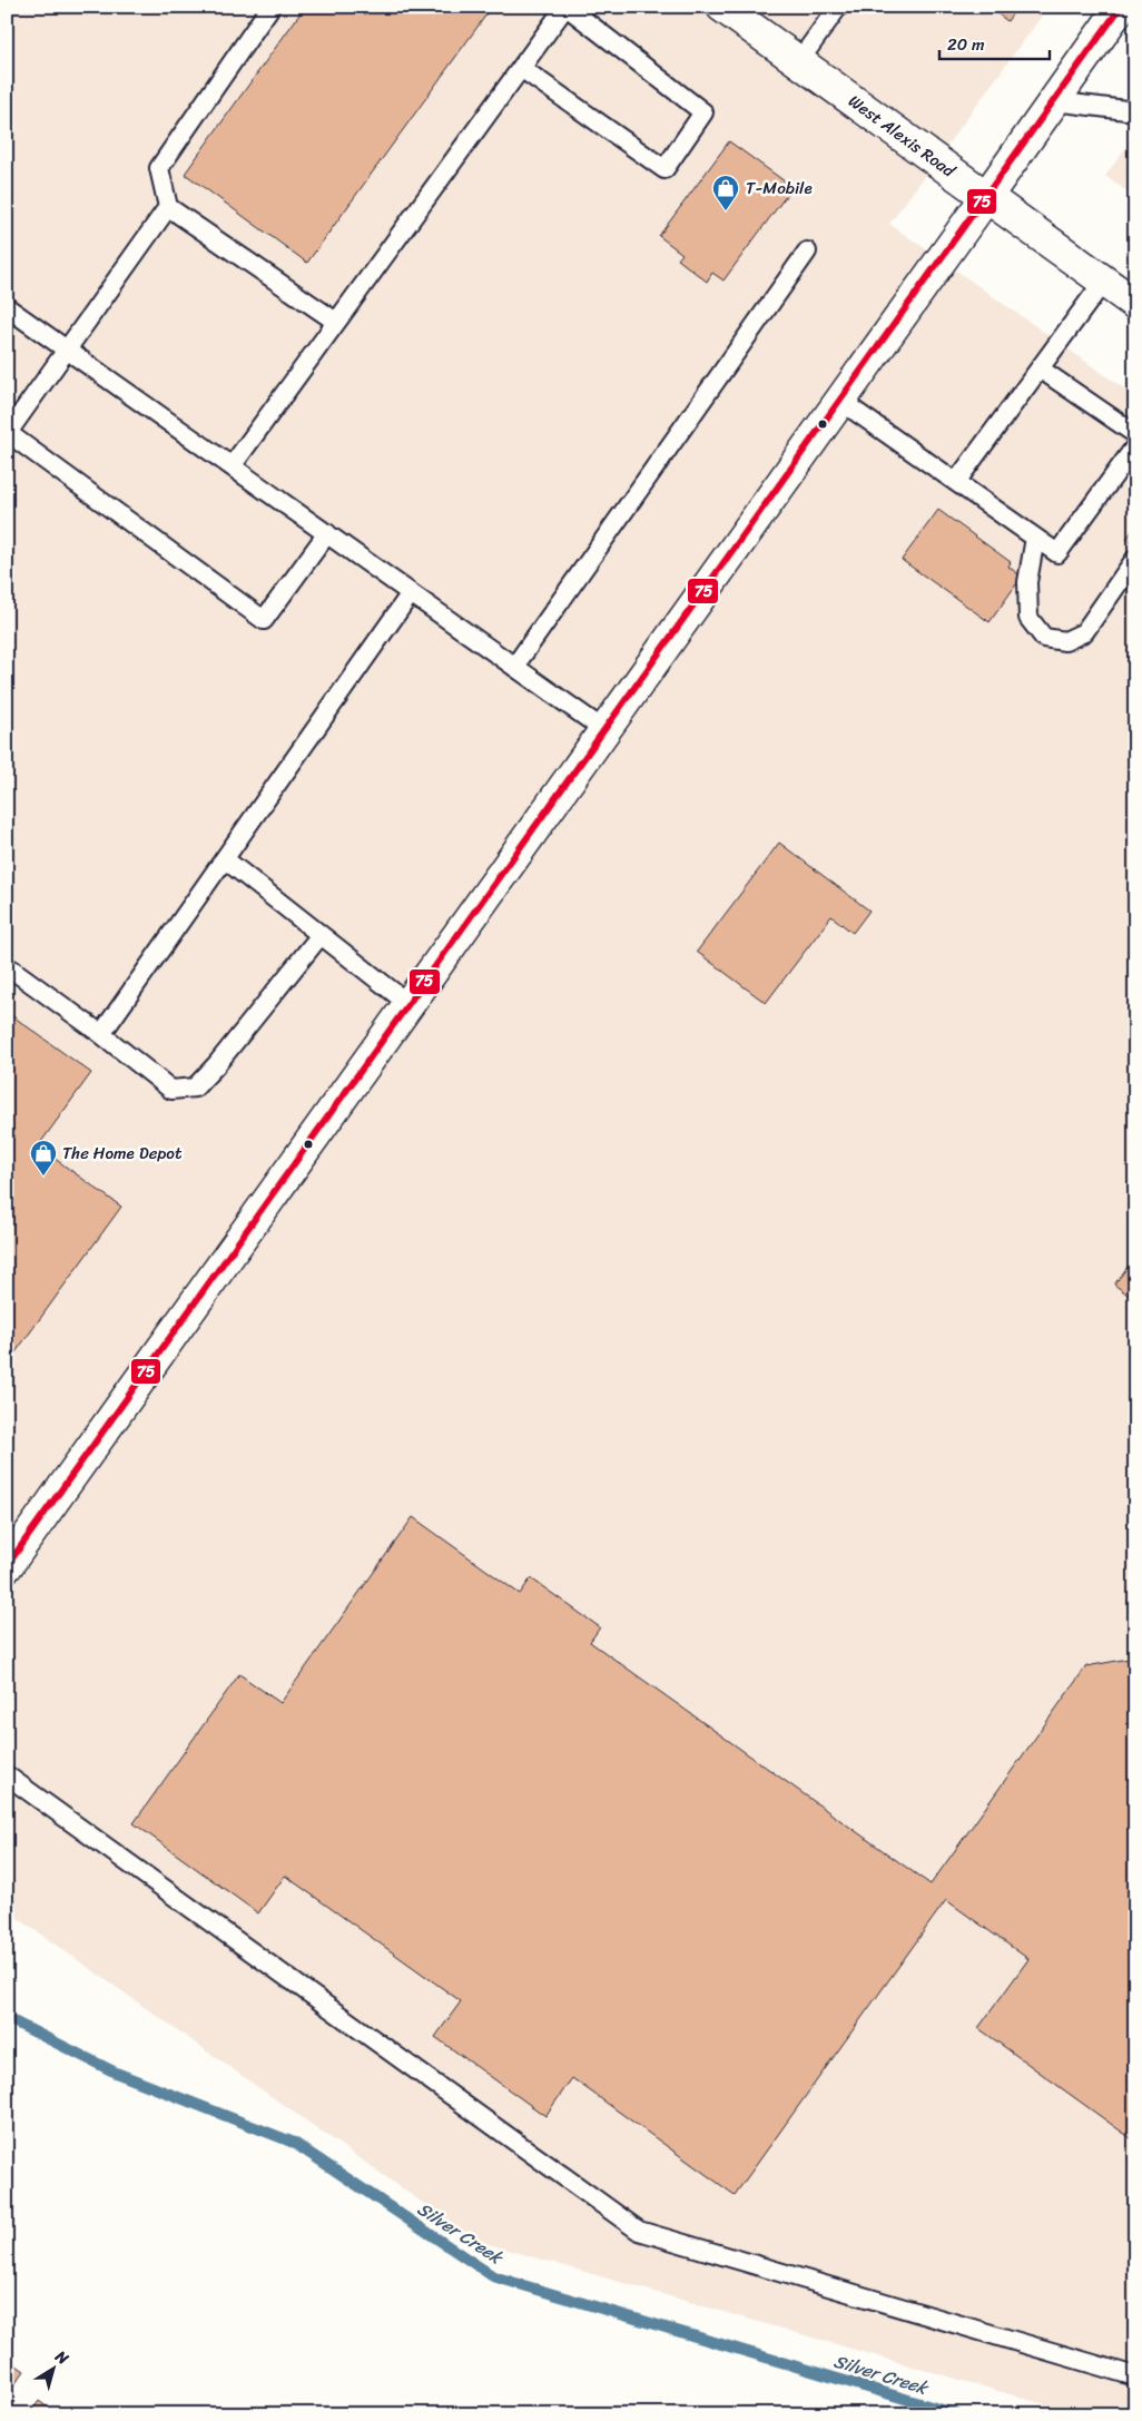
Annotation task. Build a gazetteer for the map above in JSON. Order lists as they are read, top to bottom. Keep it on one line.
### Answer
{"streets":{"main road":["West Alexis Road"]},"water":["Silver Creek"],"places":{"shop":["T-Mobile","The Home Depot"]},"lines":["transit line 75"],"scale_bar":"20 m","north":"top right"}
